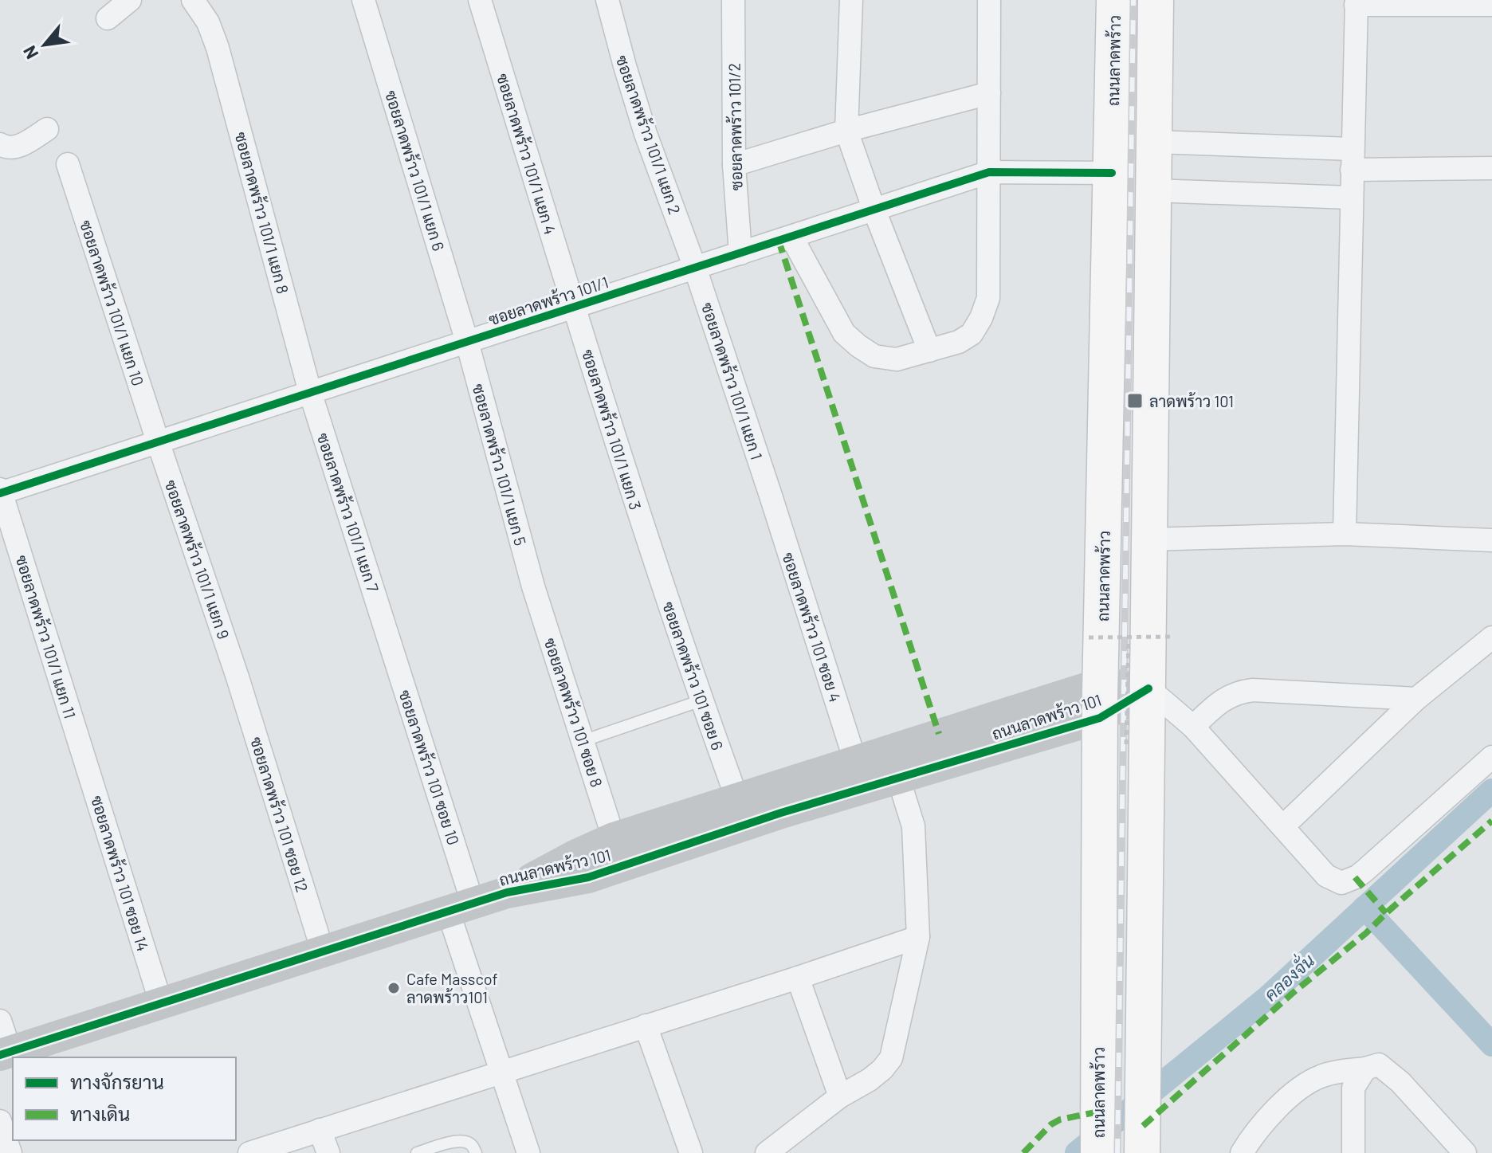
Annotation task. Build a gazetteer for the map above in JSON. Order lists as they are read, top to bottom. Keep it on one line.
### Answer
{"streets":{"main road":["ถนนลาดพร้าว"],"street":["ซอยลาดพร้าว 101/2","ซอยลาดพร้าว 101/1 แยก 2","ซอยลาดพร้าว 101/1 แยก 4","ซอยลาดพร้าว 101/1 แยก 6","ซอยลาดพร้าว 101/1 แยก 8","ซอยลาดพร้าว 101/1","ซอยลาดพร้าว 101/1 แยก 10","ซอยลาดพร้าว 101/1 แยก 1","ซอยลาดพร้าว 101/1 แยก 3","ซอยลาดพร้าว 101/1 แยก 5","ซอยลาดพร้าว 101/1 แยก 7","ซอยลาดพร้าว 101/1 แยก 9","ซอยลาดพร้าว 101 ซอย 4","ซอยลาดพร้าว 101/1 แยก 11","ซอยลาดพร้าว 101 ซอย 6","ซอยลาดพร้าว 101 ซอย 8","ถนนลาดพร้าว 101","ซอยลาดพร้าว 101 ซอย 10","ซอยลาดพร้าว 101 ซอย 12","ซอยลาดพร้าว 101 ซอย 14"]},"crossings":[["ถนนลาดพร้าว","ซอยลาดพร้าว 101/1"],["ถนนลาดพร้าว","ถนนลาดพร้าว 101"],["ซอยลาดพร้าว 101/2","ซอยลาดพร้าว 101/1"],["ซอยลาดพร้าว 101/1 แยก 2","ซอยลาดพร้าว 101/1"],["ซอยลาดพร้าว 101/1 แยก 2","ซอยลาดพร้าว 101/1 แยก 1"],["ซอยลาดพร้าว 101/1 แยก 4","ซอยลาดพร้าว 101/1"],["ซอยลาดพร้าว 101/1 แยก 4","ซอยลาดพร้าว 101/1 แยก 3"],["ซอยลาดพร้าว 101/1 แยก 6","ซอยลาดพร้าว 101/1"],["ซอยลาดพร้าว 101/1 แยก 6","ซอยลาดพร้าว 101/1 แยก 5"],["ซอยลาดพร้าว 101/1 แยก 8","ซอยลาดพร้าว 101/1"],["ซอยลาดพร้าว 101/1 แยก 8","ซอยลาดพร้าว 101/1 แยก 7"],["ซอยลาดพร้าว 101/1","ซอยลาดพร้าว 101/1 แยก 10"],["ซอยลาดพร้าว 101/1","ซอยลาดพร้าว 101/1 แยก 1"],["ซอยลาดพร้าว 101/1","ซอยลาดพร้าว 101/1 แยก 3"],["ซอยลาดพร้าว 101/1","ซอยลาดพร้าว 101/1 แยก 5"],["ซอยลาดพร้าว 101/1","ซอยลาดพร้าว 101/1 แยก 7"],["ซอยลาดพร้าว 101/1","ซอยลาดพร้าว 101/1 แยก 9"],["ซอยลาดพร้าว 101/1","ซอยลาดพร้าว 101/1 แยก 11"],["ซอยลาดพร้าว 101/1 แยก 10","ซอยลาดพร้าว 101/1 แยก 9"],["ซอยลาดพร้าว 101/1 แยก 1","ซอยลาดพร้าว 101 ซอย 4"],["ซอยลาดพร้าว 101/1 แยก 3","ซอยลาดพร้าว 101 ซอย 6"],["ซอยลาดพร้าว 101/1 แยก 5","ซอยลาดพร้าว 101 ซอย 8"],["ซอยลาดพร้าว 101/1 แยก 7","ซอยลาดพร้าว 101 ซอย 10"],["ซอยลาดพร้าว 101/1 แยก 9","ซอยลาดพร้าว 101 ซอย 12"],["ซอยลาดพร้าว 101 ซอย 4","ถนนลาดพร้าว 101"],["ซอยลาดพร้าว 101/1 แยก 11","ซอยลาดพร้าว 101 ซอย 14"],["ซอยลาดพร้าว 101 ซอย 6","ถนนลาดพร้าว 101"],["ซอยลาดพร้าว 101 ซอย 8","ถนนลาดพร้าว 101"],["ถนนลาดพร้าว 101","ซอยลาดพร้าว 101 ซอย 10"],["ถนนลาดพร้าว 101","ซอยลาดพร้าว 101 ซอย 12"],["ถนนลาดพร้าว 101","ซอยลาดพร้าว 101 ซอย 14"]],"water":["คลองจั่น"],"places":{"transit":["ลาดพร้าว 101"],"other":["Cafe Masscof ลาดพร้าว101"]},"legend":["ทางจักรยาน","ทางเดิน"],"north":"bottom left"}
